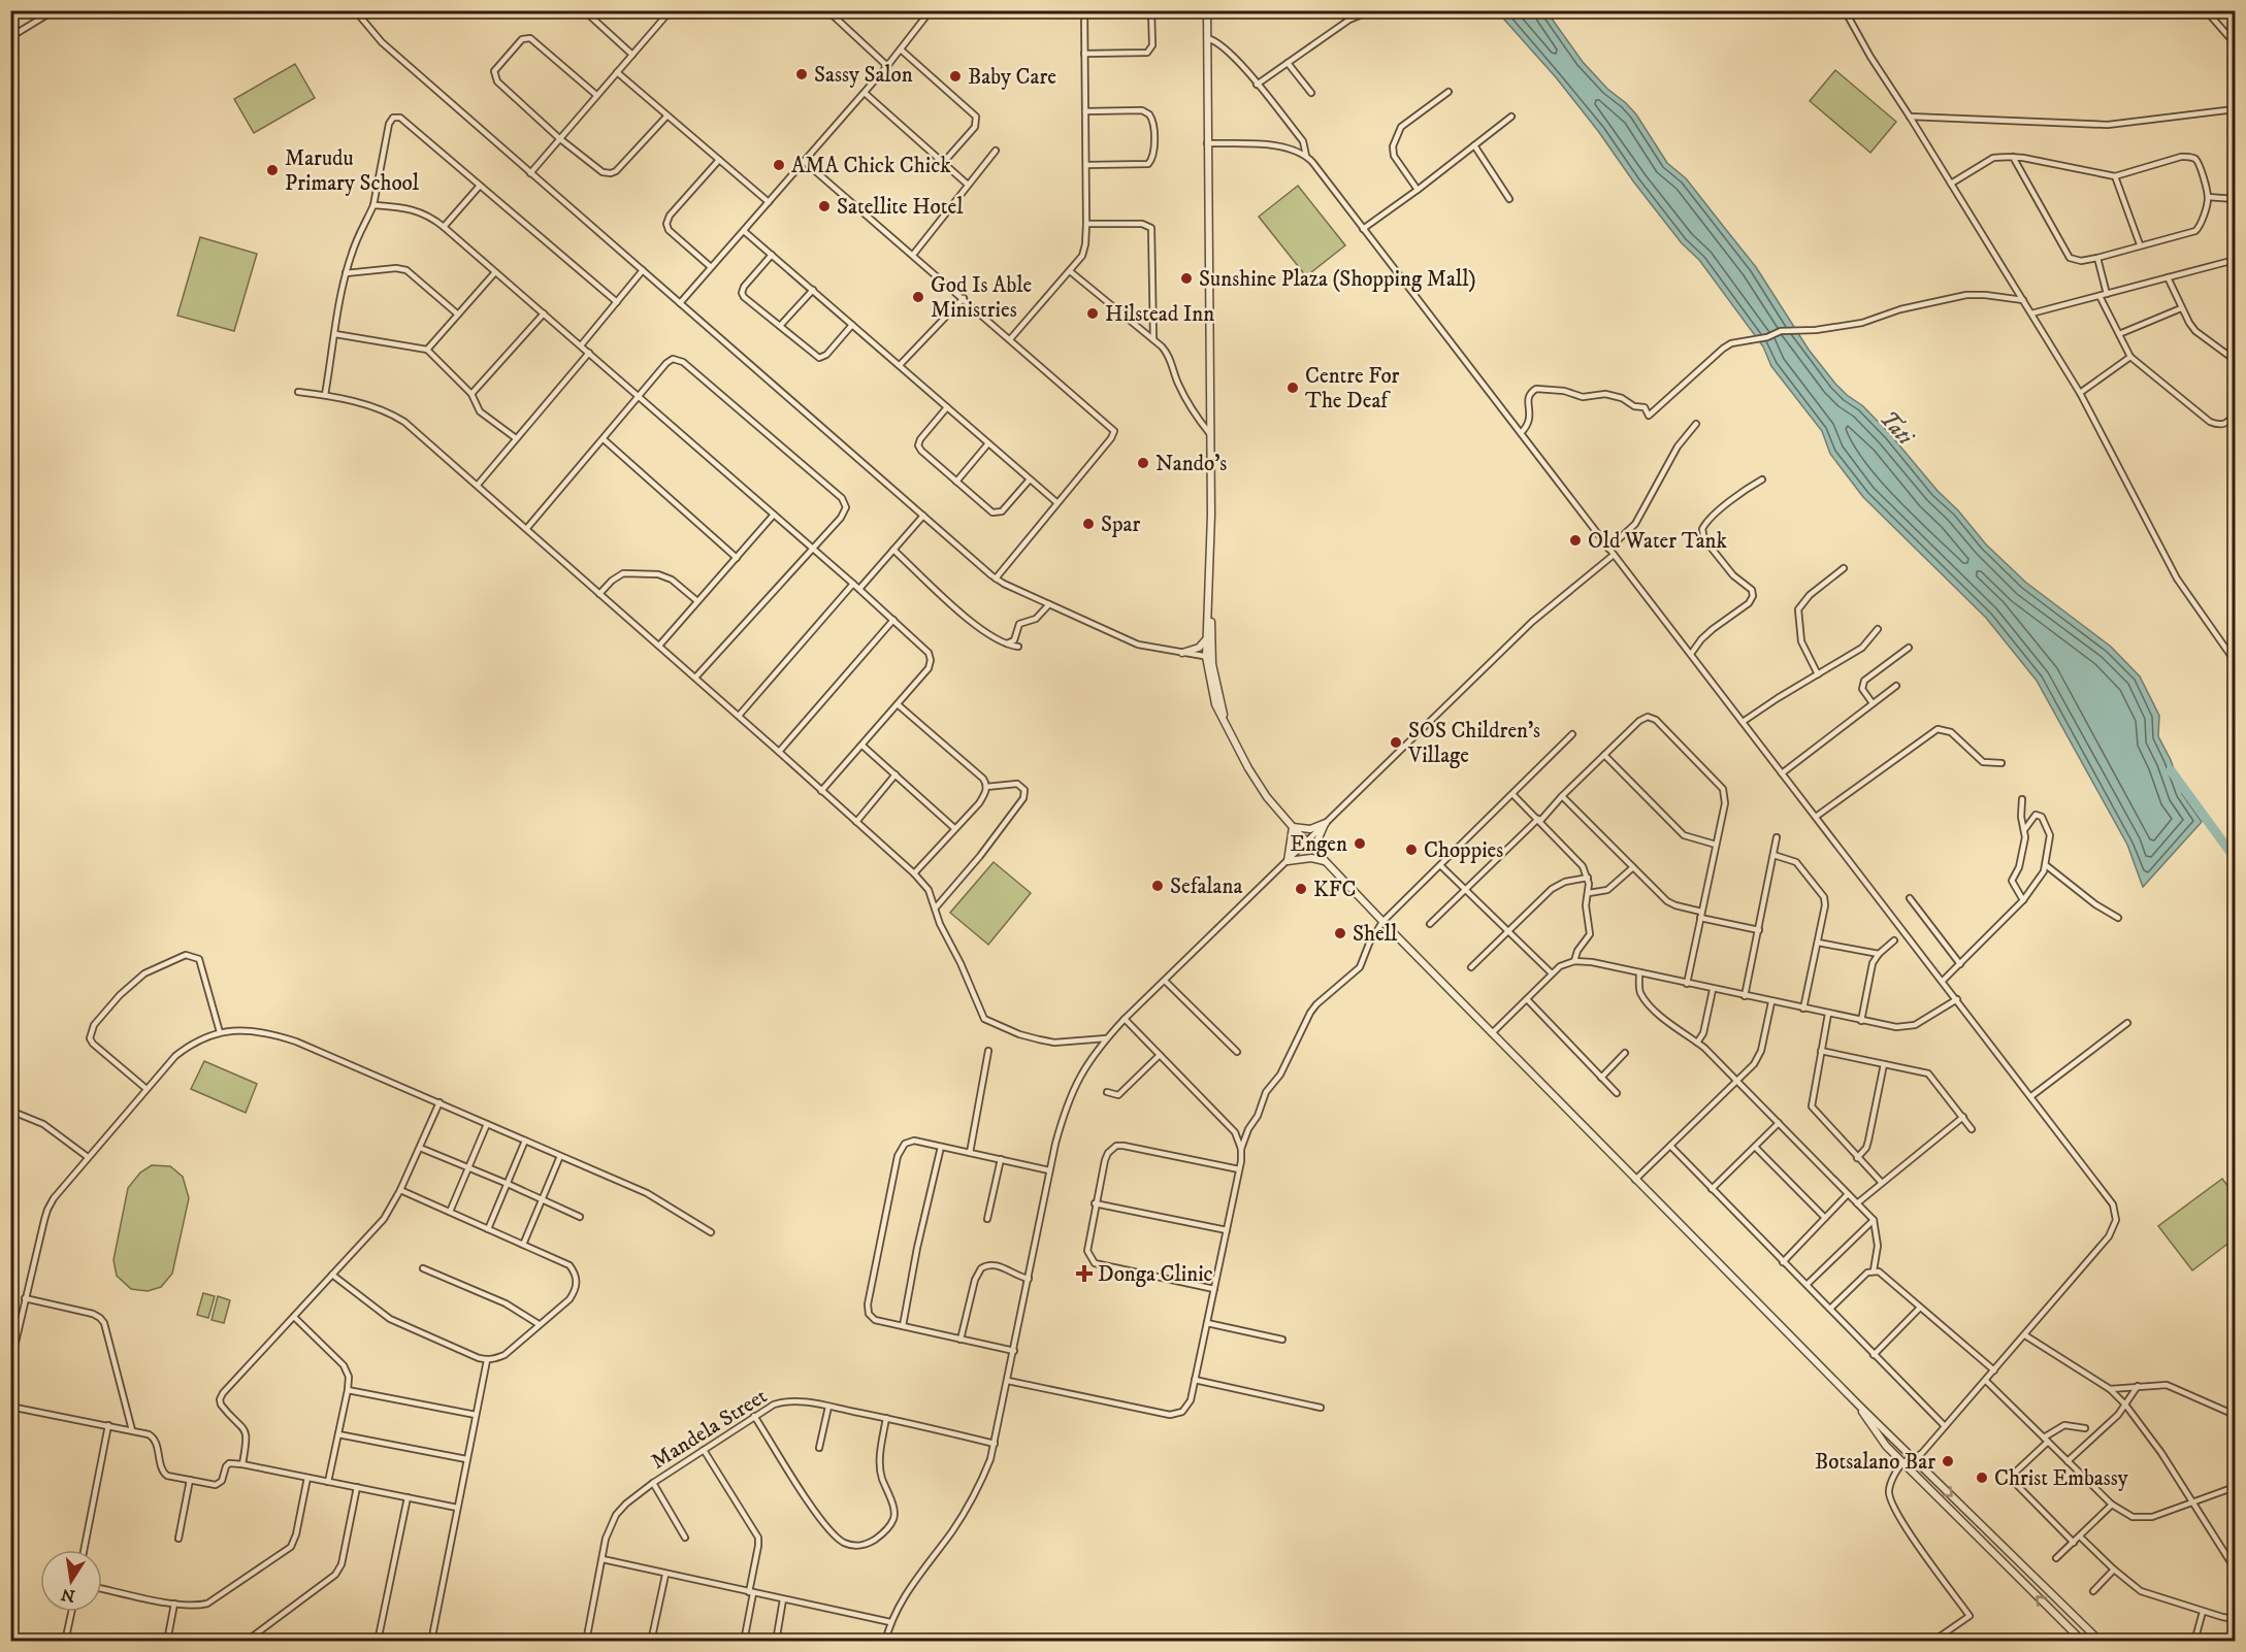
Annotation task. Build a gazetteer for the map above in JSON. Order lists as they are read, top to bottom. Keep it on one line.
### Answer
{"streets":{"street":["Mandela Street"]},"water":["Tati"],"places":{"other":["Sassy Salon","Baby Care","AMA Chick Chick","Marudu Primary School","Satellite Hotel","Sunshine Plaza (Shopping Mall)","God Is Able Ministries","Hilstead Inn","Centre For The Deaf","Nando's","Spar","Old Water Tank","SOS Children's Village","Engen","Choppies","Sefalana","KFC","Shell","Botsalano Bar","Christ Embassy"],"health":["Donga Clinic"]},"north":"bottom"}
